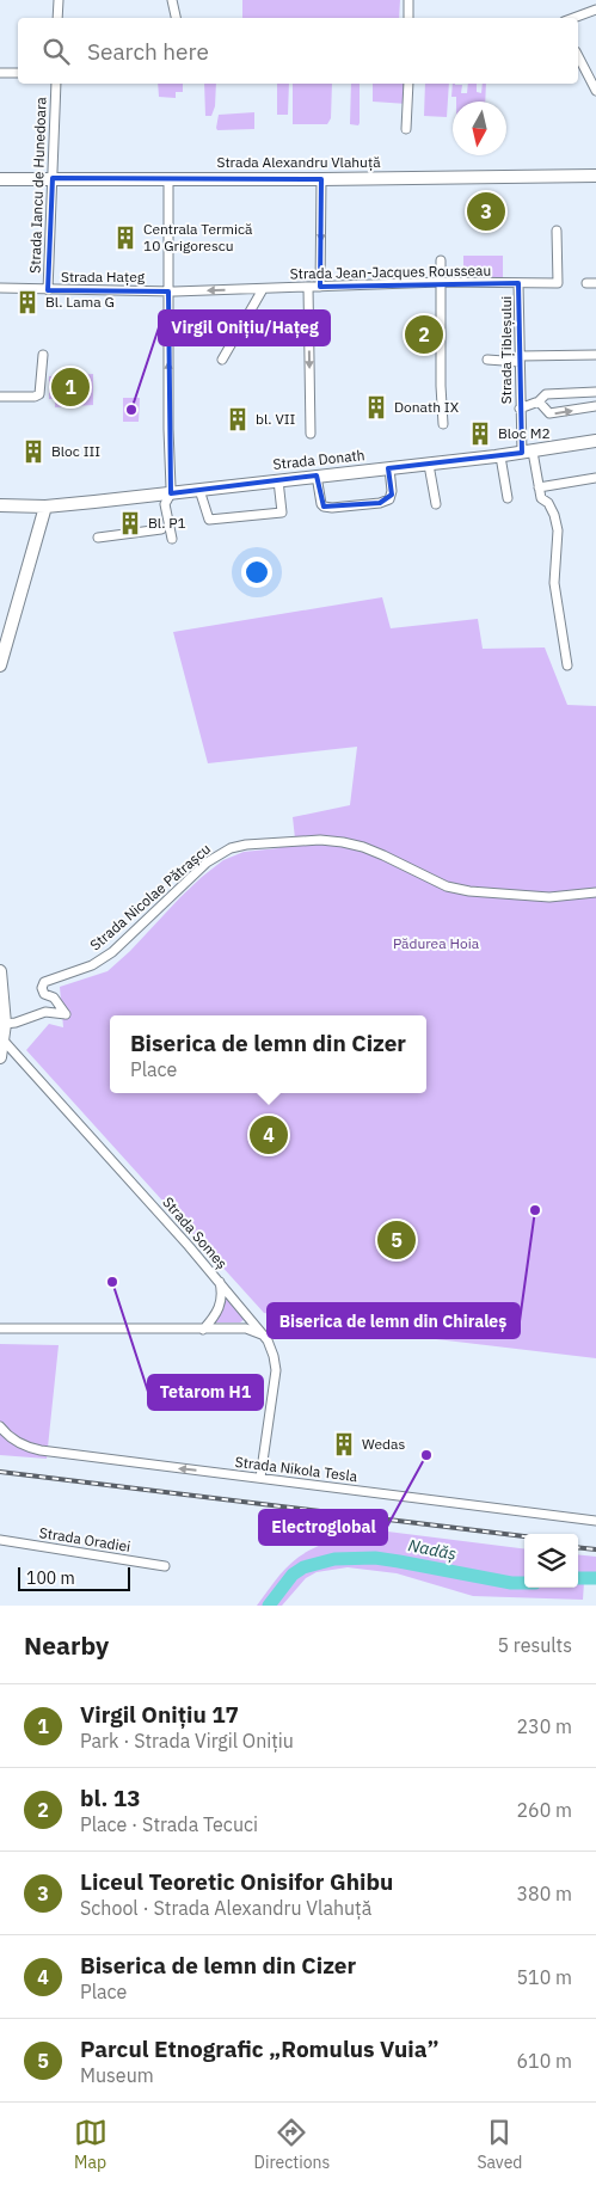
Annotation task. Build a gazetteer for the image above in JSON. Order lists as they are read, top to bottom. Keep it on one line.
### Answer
{"streets":{"main road":["Strada Alexandru Vlahuță","Strada Donath"],"street":["Strada Iancu de Hunedoara","Strada Jean-Jacques Rousseau","Strada Hațeg","Strada Țibleșului","Strada Nicolae Pătrașcu","Strada Someș","Strada Nikola Tesla","Strada Oradiei"]},"crossings":[["Strada Alexandru Vlahuță","Strada Iancu de Hunedoara"],["Strada Iancu de Hunedoara","Strada Hațeg"],["Strada Jean-Jacques Rousseau","Strada Hațeg"],["Strada Jean-Jacques Rousseau","Strada Țibleșului"],["Strada Țibleșului","Strada Donath"],["Strada Someș","Strada Nikola Tesla"]],"one_way":["Strada Hațeg","Strada Nikola Tesla"],"water":["Nadăș"],"parks":["Pădurea Hoia"],"places":{"building":["Centrala Termică 10 Grigorescu","Bl. Lama G","Donath IX","bl. VII","Bloc M2","Bloc III","Bl. P1","Wedas"],"other":["Virgil Onițiu/Hațeg","Biserica de lemn din Chiraleș","Tetarom H1","Electroglobal"]},"scale_bar":"100 m","north":"bottom","page":{"search":"Search here","pins":["3","2","1","4","5"],"popup":["Biserica de lemn din Cizer","Place"],"scale":"100 m","heading":["Nearby","5 results"],"list":[{"mark":"1","name":"Virgil Onițiu 17","note":"Park · Strada Virgil Onițiu","value":"230 m"},{"mark":"2","name":"bl. 13","note":"Place · Strada Tecuci","value":"260 m"},{"mark":"3","name":"Liceul Teoretic Onisifor Ghibu","note":"School · Strada Alexandru Vlahuță","value":"380 m"},{"mark":"4","name":"Biserica de lemn din Cizer","note":"Place","value":"510 m"},{"mark":"5","name":"Parcul Etnografic „Romulus Vuia”","note":"Museum","value":"610 m"}],"nav":["Map","Directions","Saved"]}}
